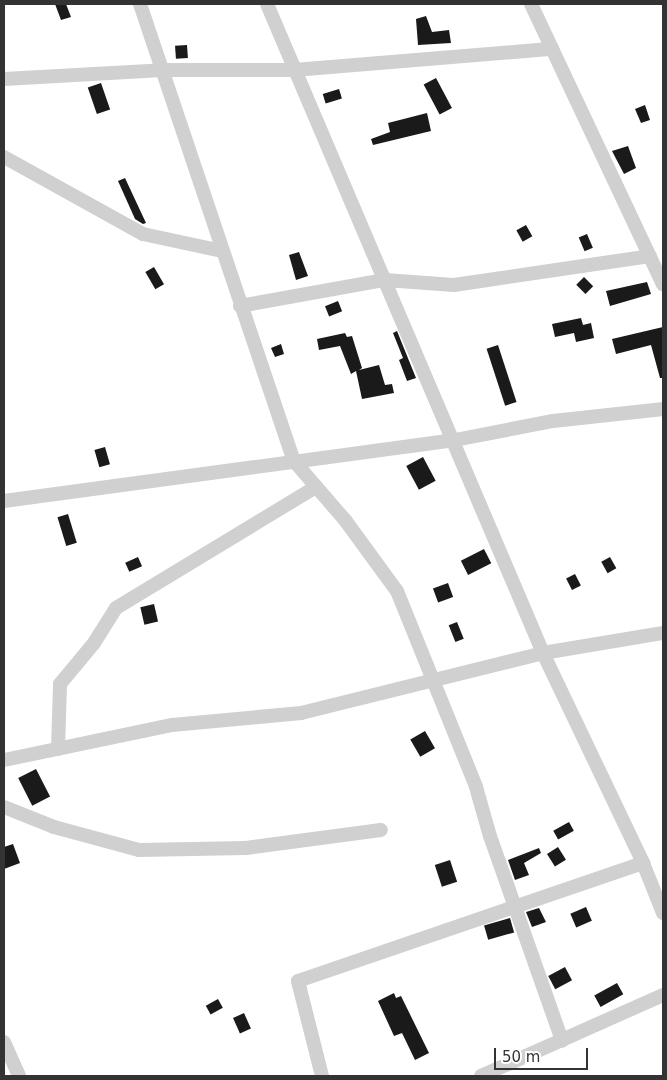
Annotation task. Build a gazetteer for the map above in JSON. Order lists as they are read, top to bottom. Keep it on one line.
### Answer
{"scale_bar":"50 m"}
